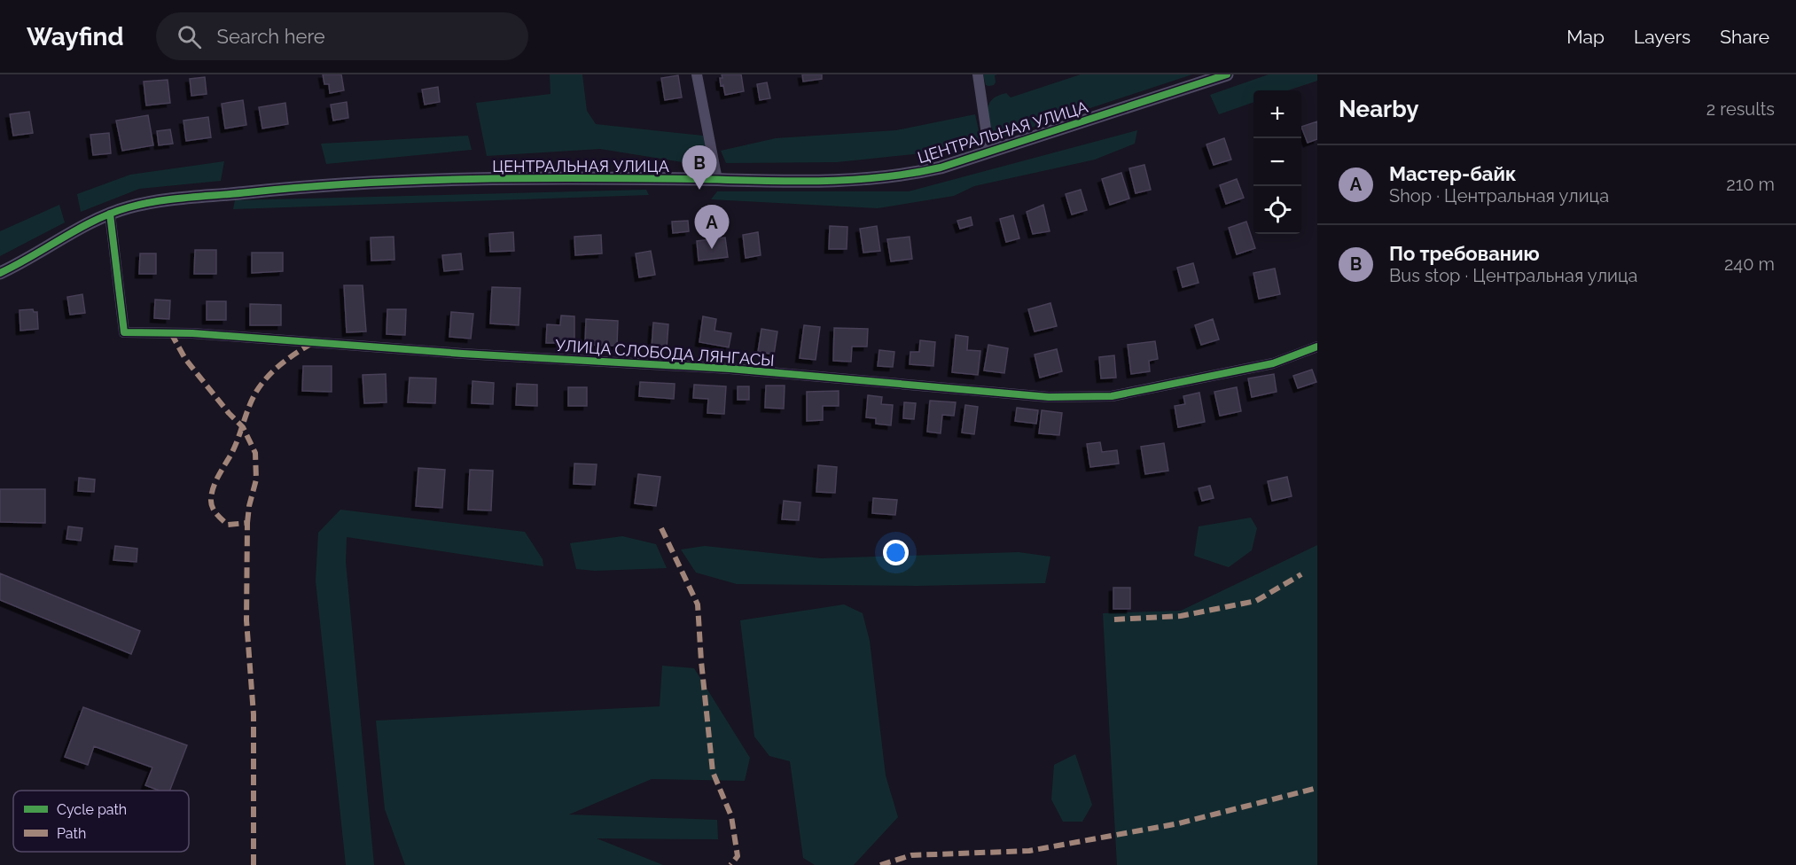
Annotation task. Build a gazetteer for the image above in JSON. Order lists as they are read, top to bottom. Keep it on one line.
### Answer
{"streets":{"street":["ЦЕНТРАЛЬНАЯ УЛИЦА","УЛИЦА СЛОБОДА ЛЯНГАСЫ"]},"crossings":[["ЦЕНТРАЛЬНАЯ УЛИЦА","УЛИЦА СЛОБОДА ЛЯНГАСЫ"]],"legend":["Cycle path","Path"],"page":{"header":"Wayfind","search":"Search here","nav":["Map","Layers","Share"],"heading":["Nearby","2 results"],"map_buttons":["+","−"],"list":[{"mark":"A","name":"Мастер-байк","note":"Shop · Центральная улица","value":"210 m"},{"mark":"B","name":"По требованию","note":"Bus stop · Центральная улица","value":"240 m"}],"pins":["B","A"]}}
